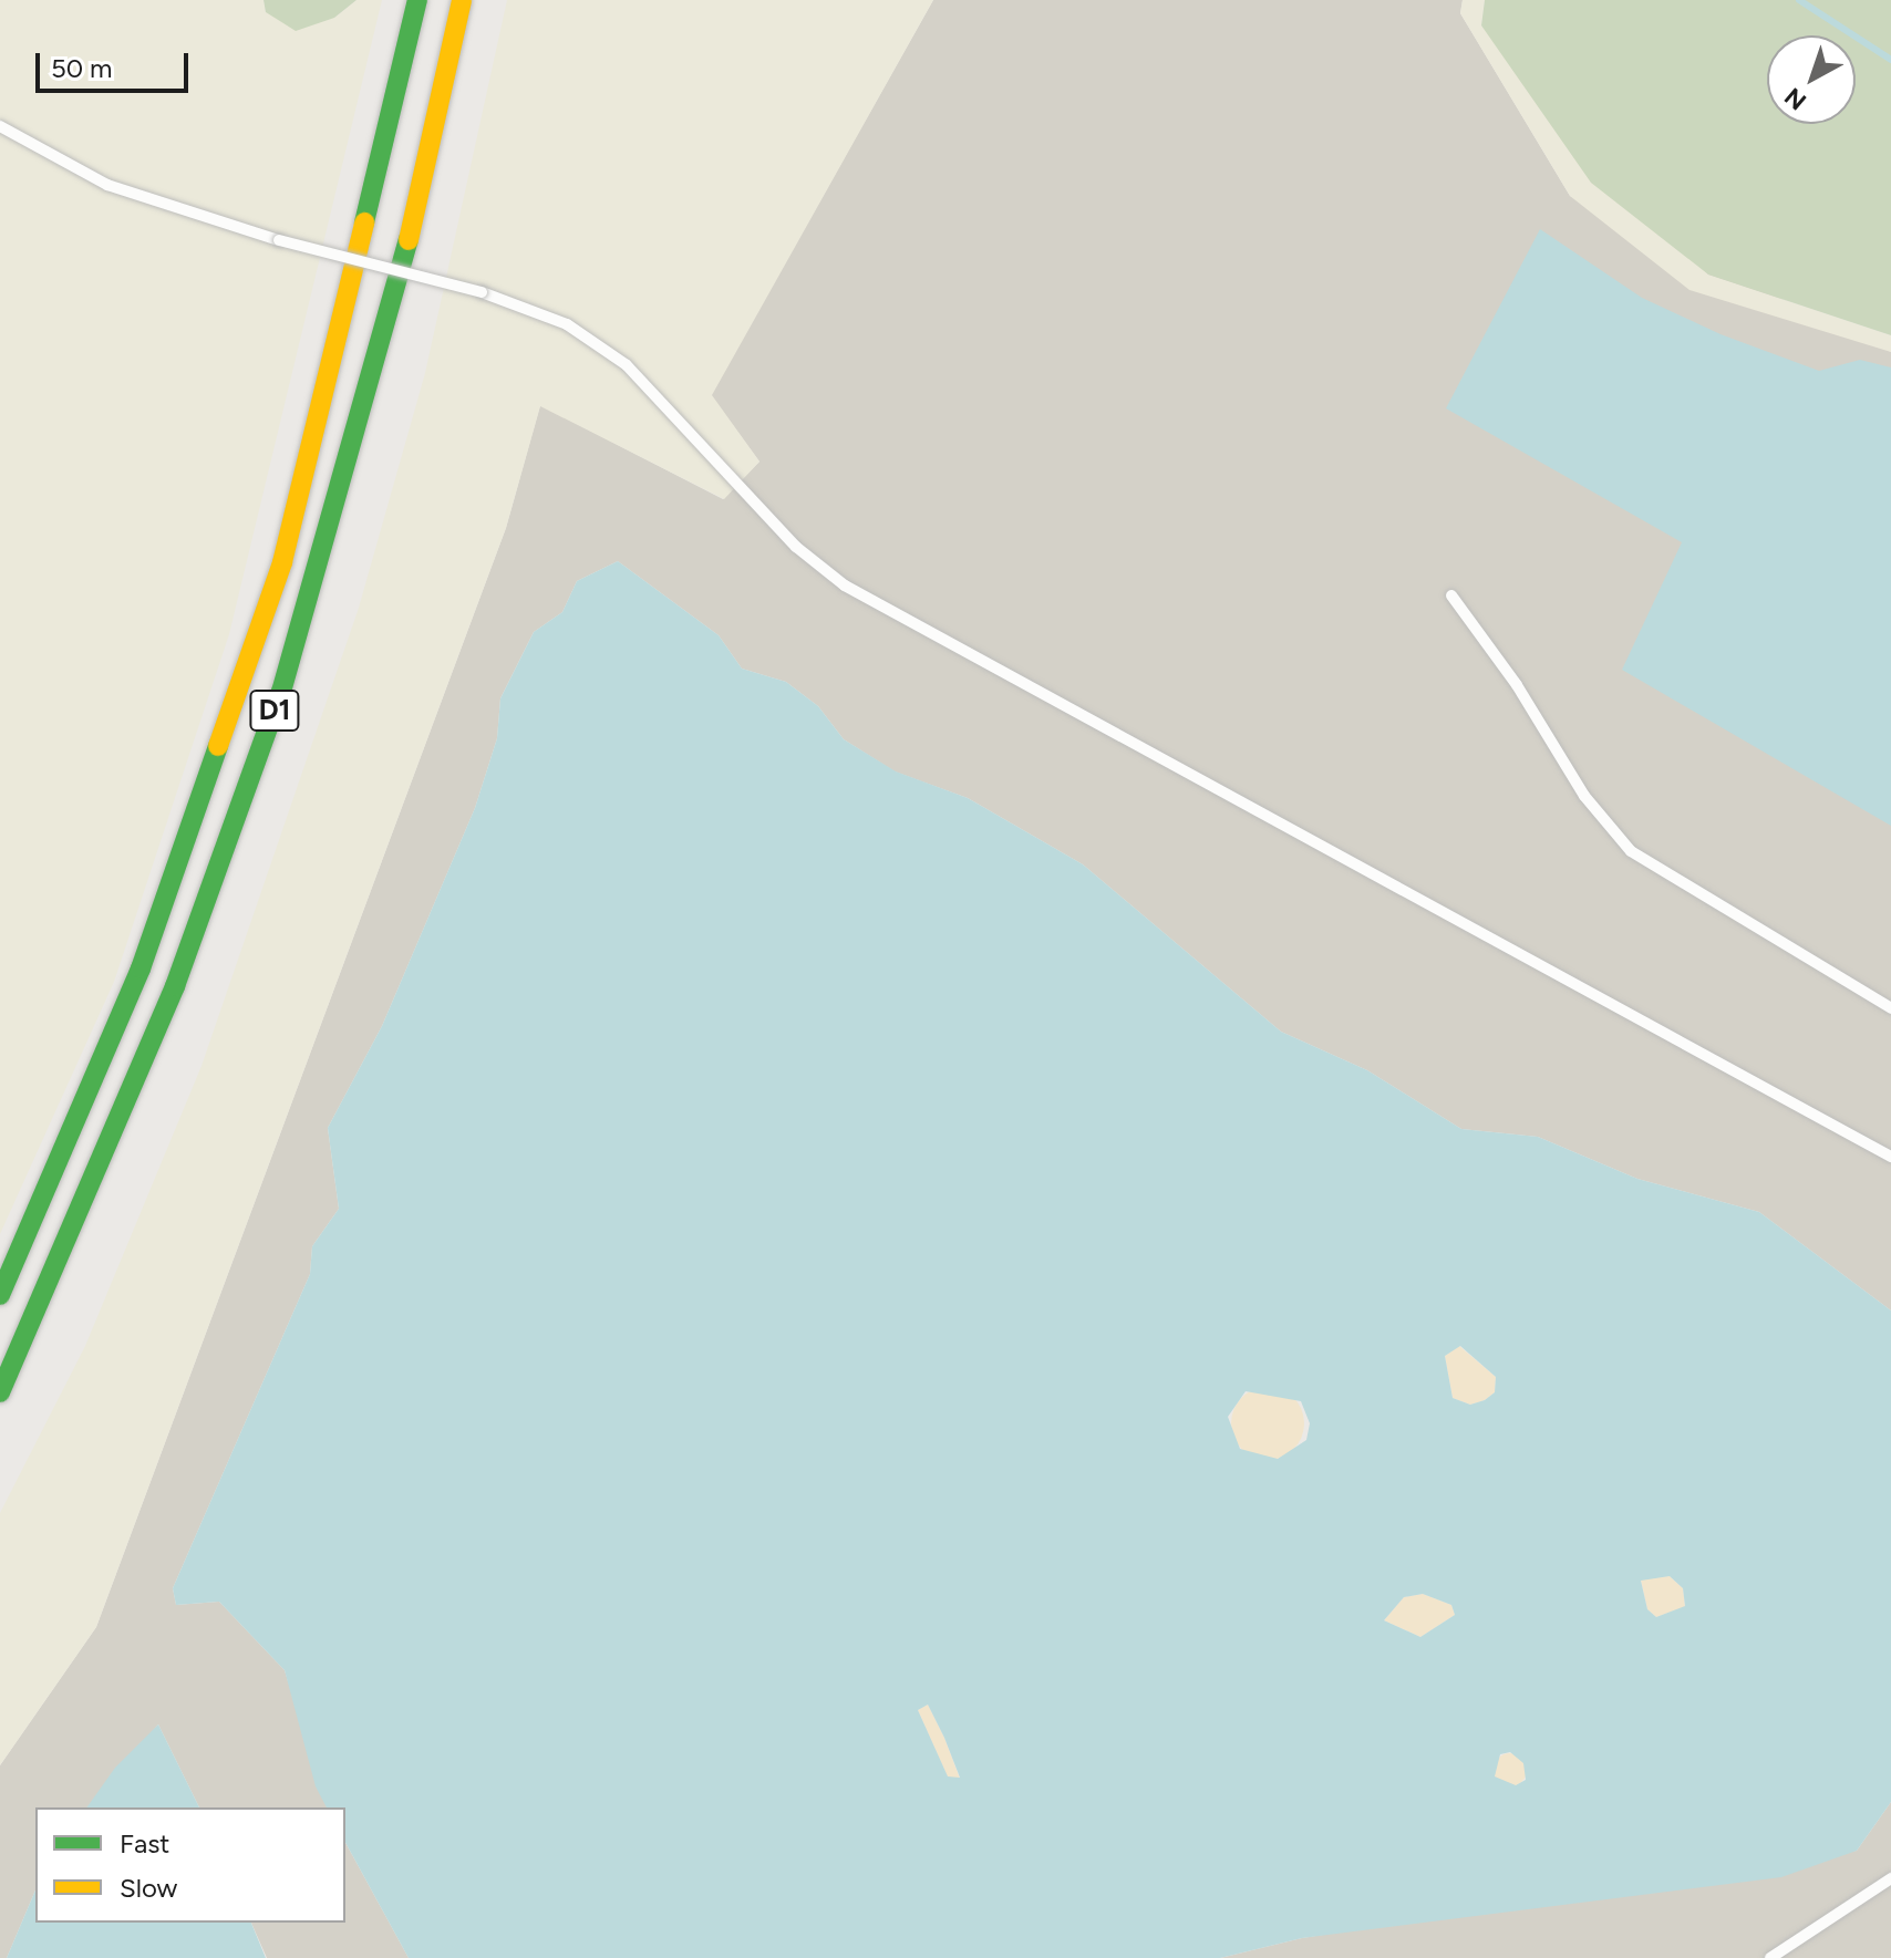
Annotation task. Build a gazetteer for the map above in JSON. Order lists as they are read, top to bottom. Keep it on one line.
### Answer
{"streets":{"highway":["D1"]},"legend":["Fast","Slow"],"scale_bar":"50 m","north":"bottom left"}
